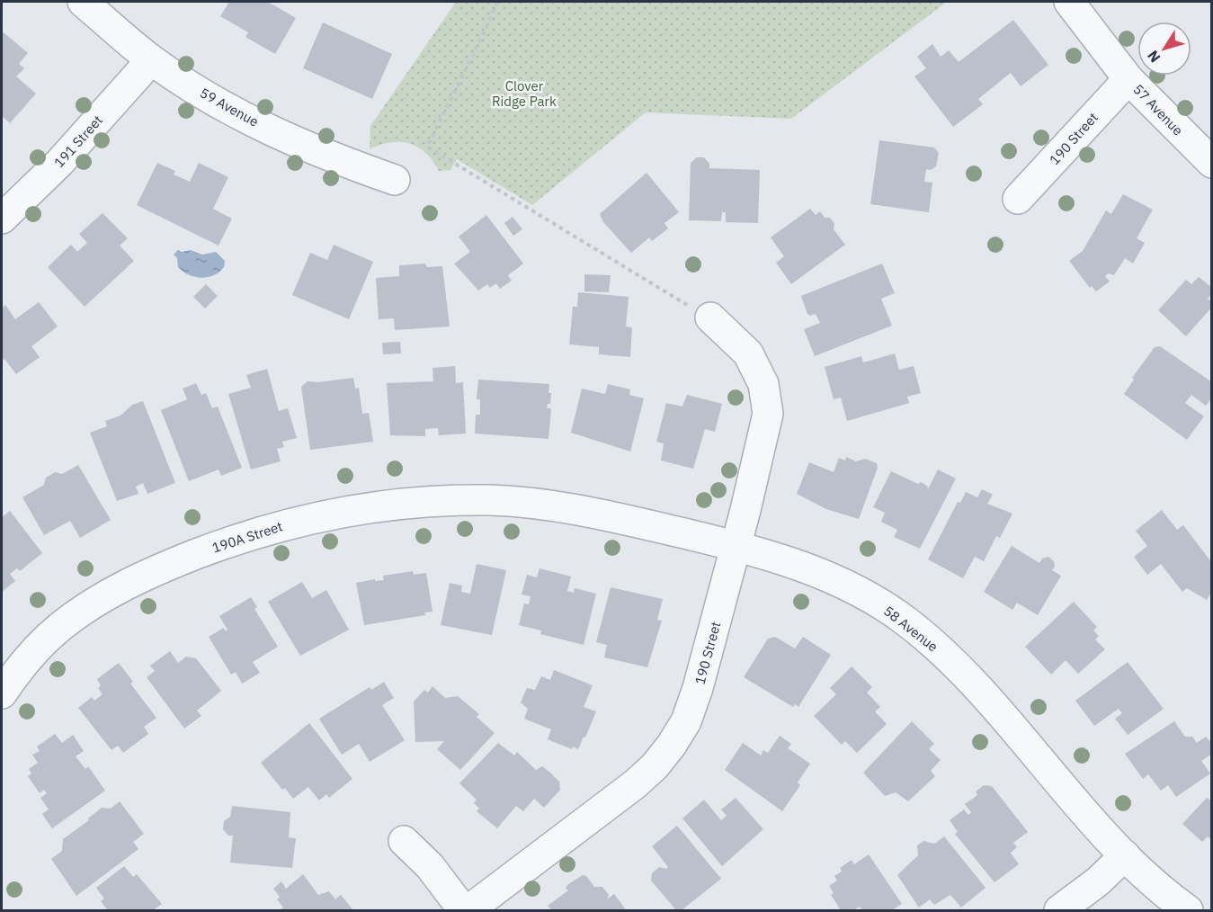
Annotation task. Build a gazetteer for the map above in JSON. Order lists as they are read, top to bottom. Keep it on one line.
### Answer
{"streets":{"street":["59 Avenue","57 Avenue","190 Street","191 Street","190A Street","58 Avenue"]},"crossings":[["59 Avenue","191 Street"],["57 Avenue","190 Street"],["190 Street","58 Avenue"],["190A Street","58 Avenue"]],"parks":["Clover Ridge Park"],"north":"bottom left"}
